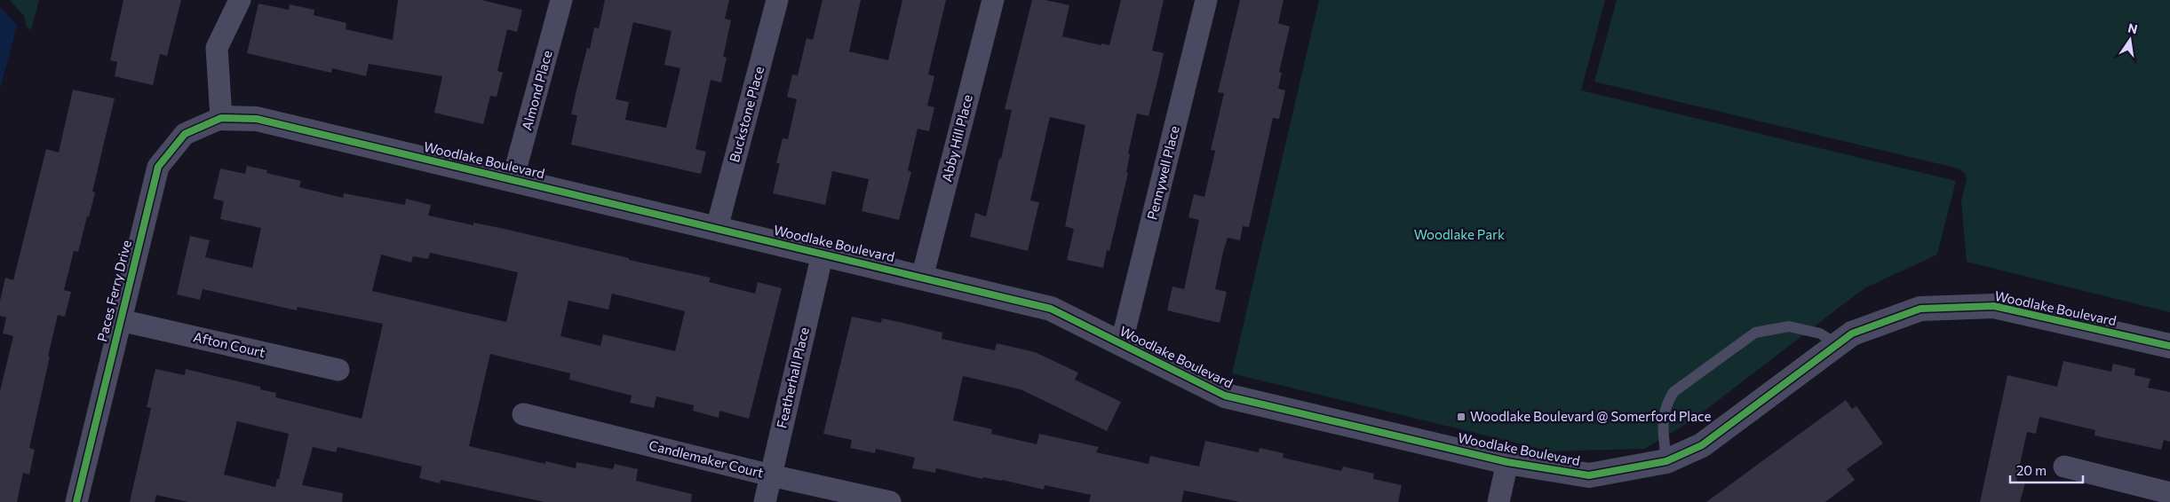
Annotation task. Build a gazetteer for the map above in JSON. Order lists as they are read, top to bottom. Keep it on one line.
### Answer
{"streets":{"street":["Almond Place","Buckstone Place","Abby Hill Place","Woodlake Boulevard","Pennywell Place","Paces Ferry Drive","Afton Court","Featherhall Place","Candlemaker Court"]},"crossings":[["Almond Place","Woodlake Boulevard"],["Buckstone Place","Woodlake Boulevard"],["Abby Hill Place","Woodlake Boulevard"],["Woodlake Boulevard","Pennywell Place"],["Woodlake Boulevard","Paces Ferry Drive"],["Woodlake Boulevard","Featherhall Place"],["Paces Ferry Drive","Afton Court"],["Featherhall Place","Candlemaker Court"]],"parks":["Woodlake Park"],"places":{"transit":["Woodlake Boulevard @ Somerford Place"]},"scale_bar":"20 m","north":"top"}
